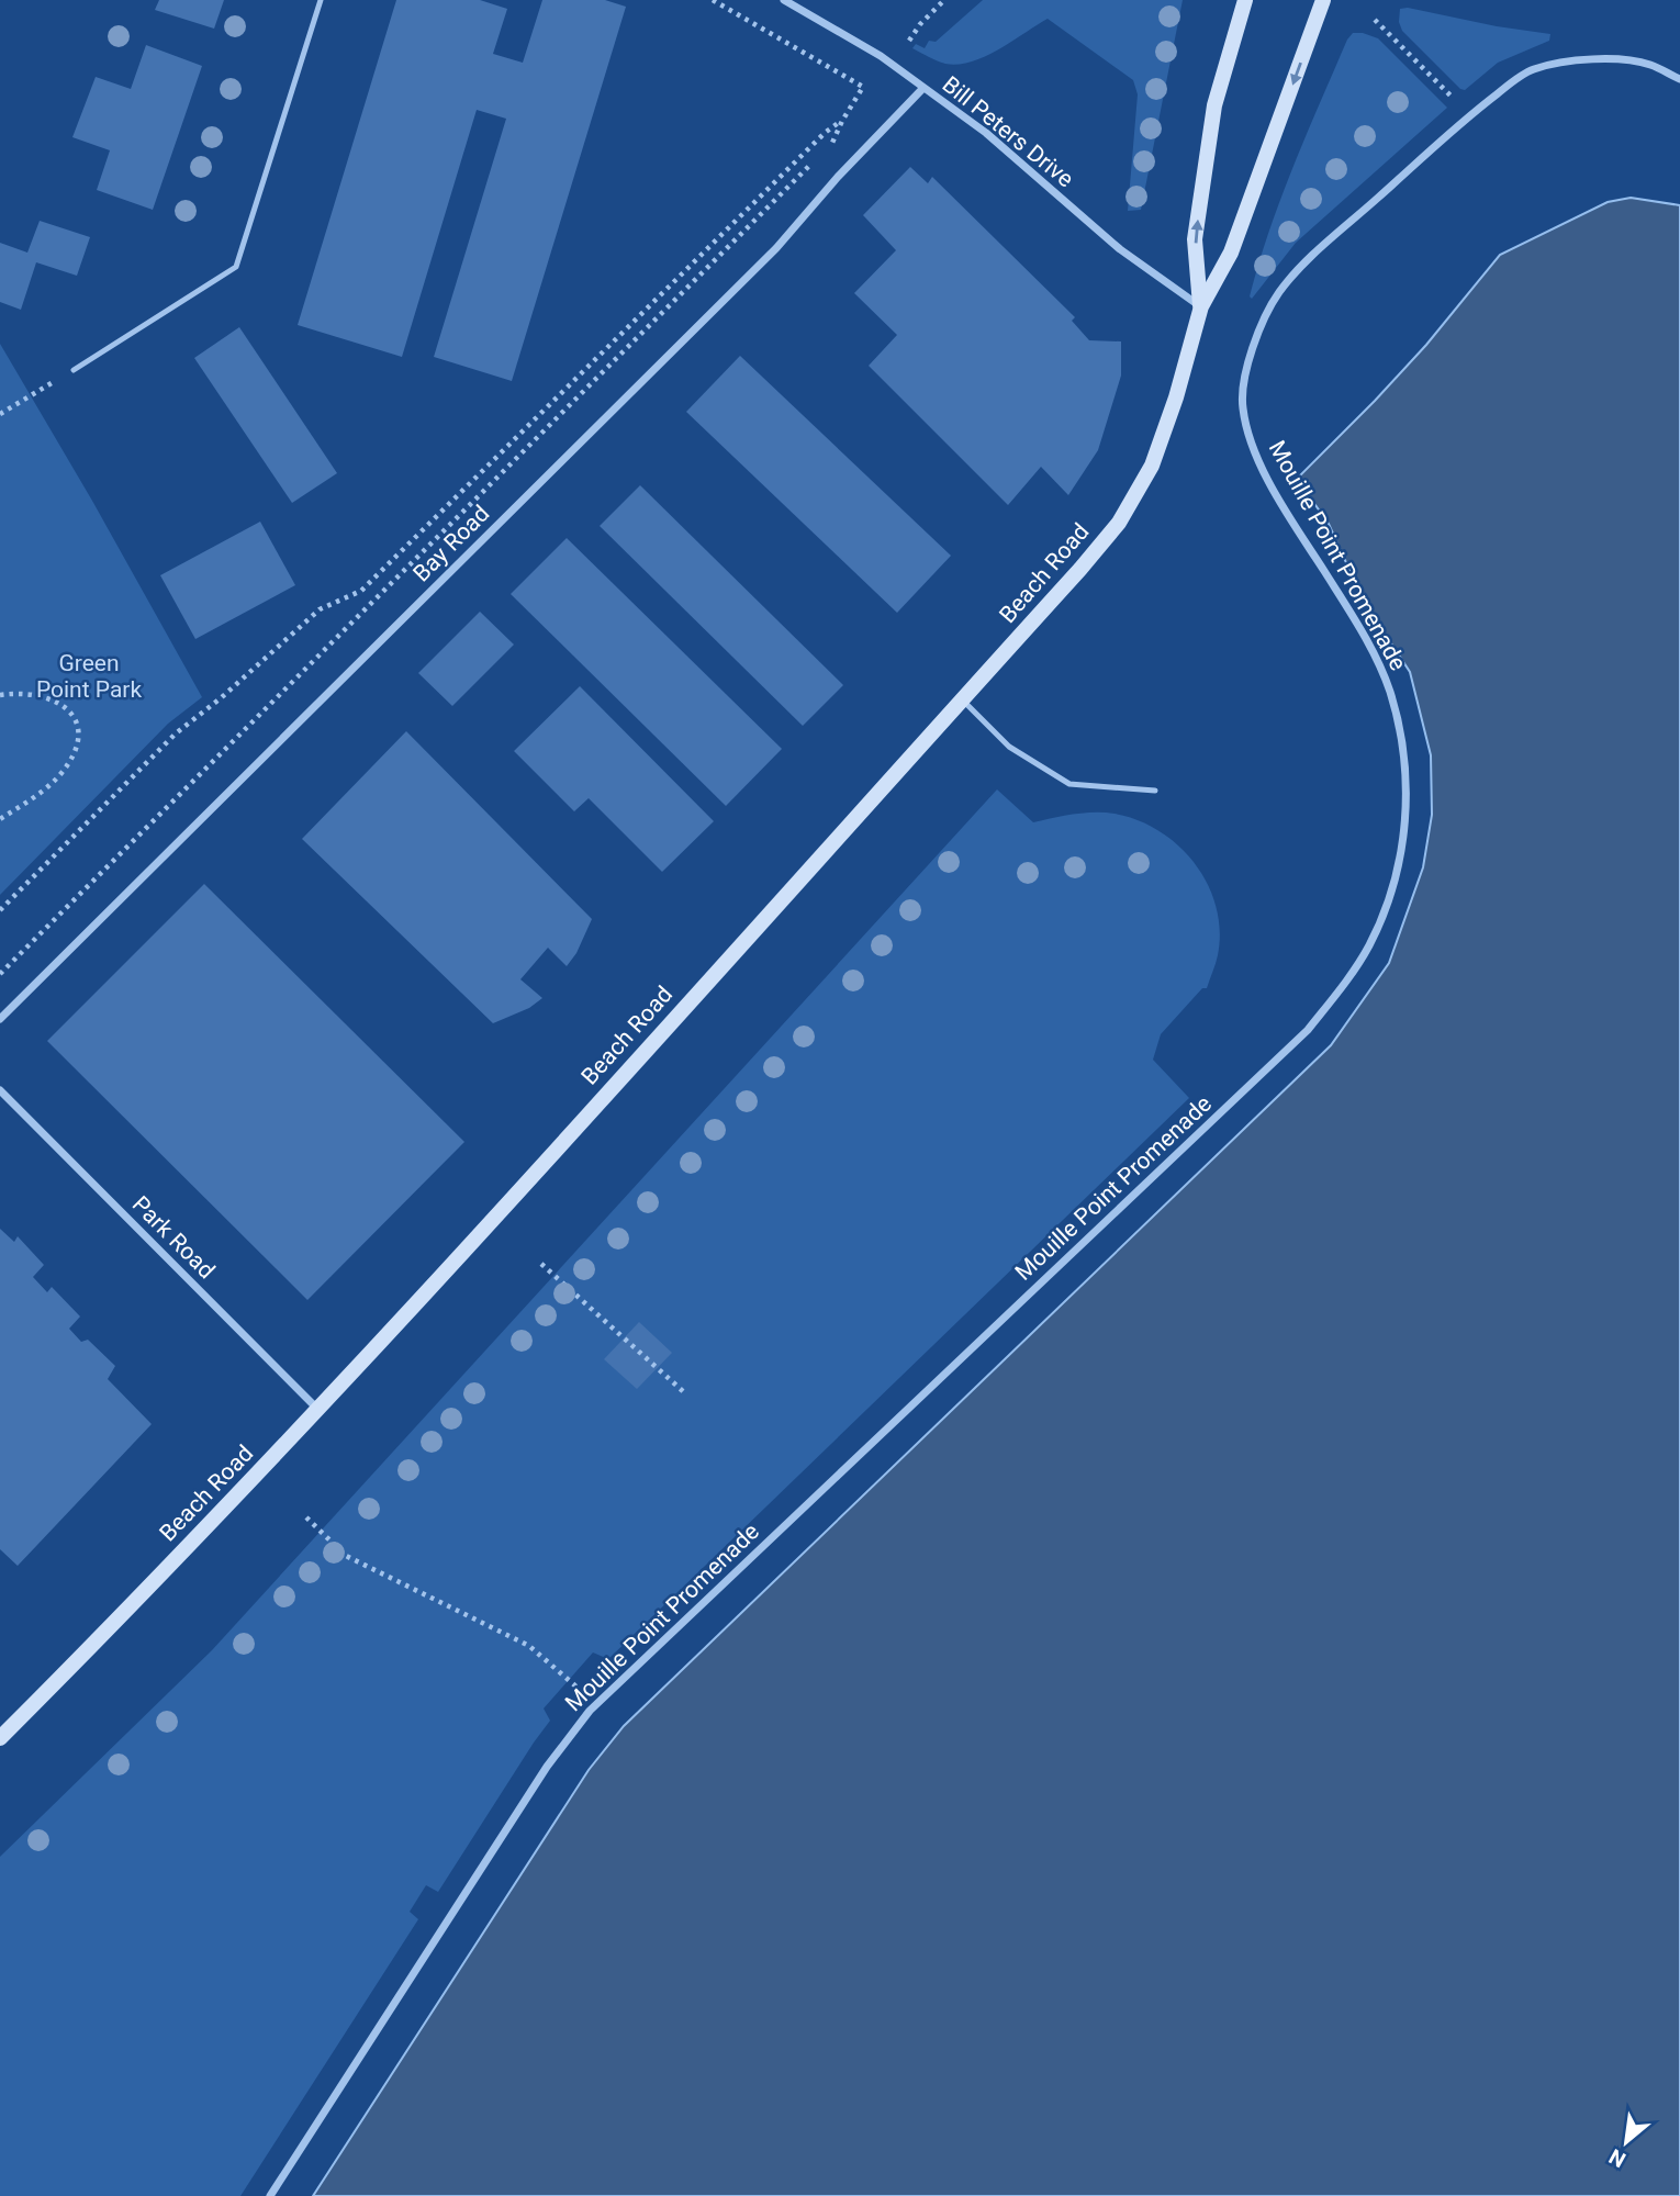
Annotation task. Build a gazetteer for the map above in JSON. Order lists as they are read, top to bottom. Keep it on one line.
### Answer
{"streets":{"street":["Bill Peters Drive","Bay Road","Mouille Point Promenade","Beach Road","Park Road"]},"crossings":[["Bill Peters Drive","Bay Road"],["Bill Peters Drive","Beach Road"],["Beach Road","Park Road"]],"parks":["Green Point Park"],"north":"bottom left"}
